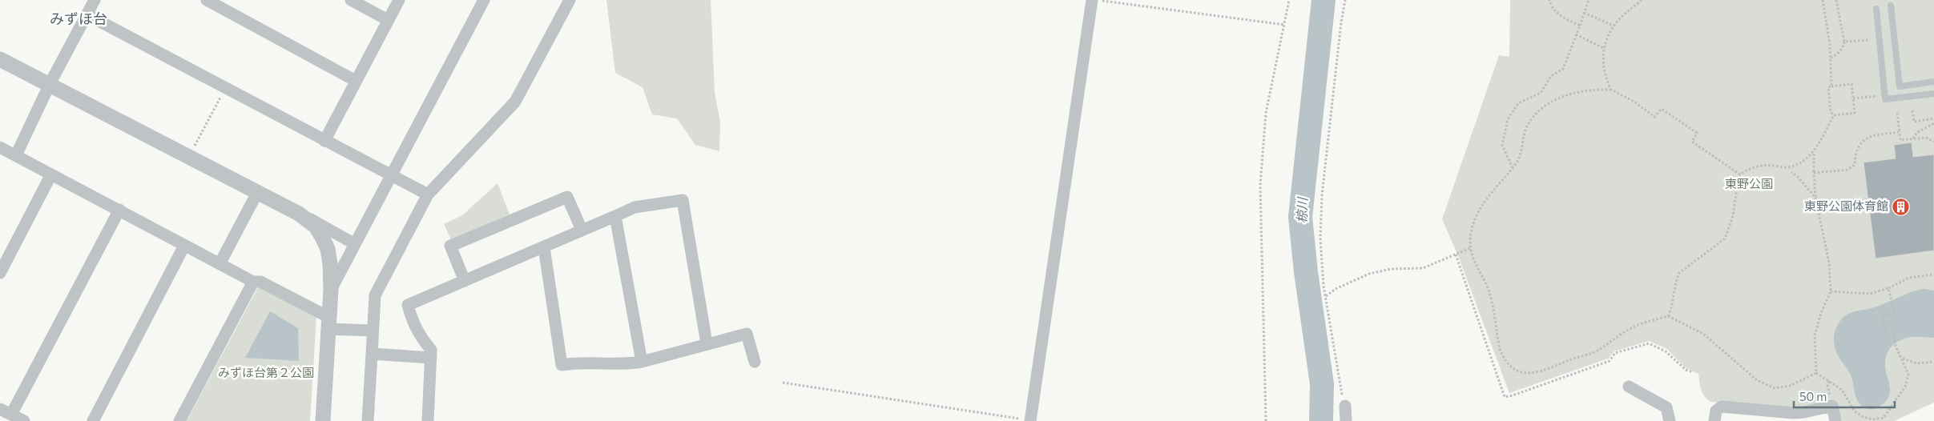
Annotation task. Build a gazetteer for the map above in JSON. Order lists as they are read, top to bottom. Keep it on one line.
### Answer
{"districts":["みずほ台"],"water":["椋川"],"parks":["東野公園","みずほ台第２公園"],"places":{"building":["東野公園体育館"]},"scale_bar":"50 m"}
